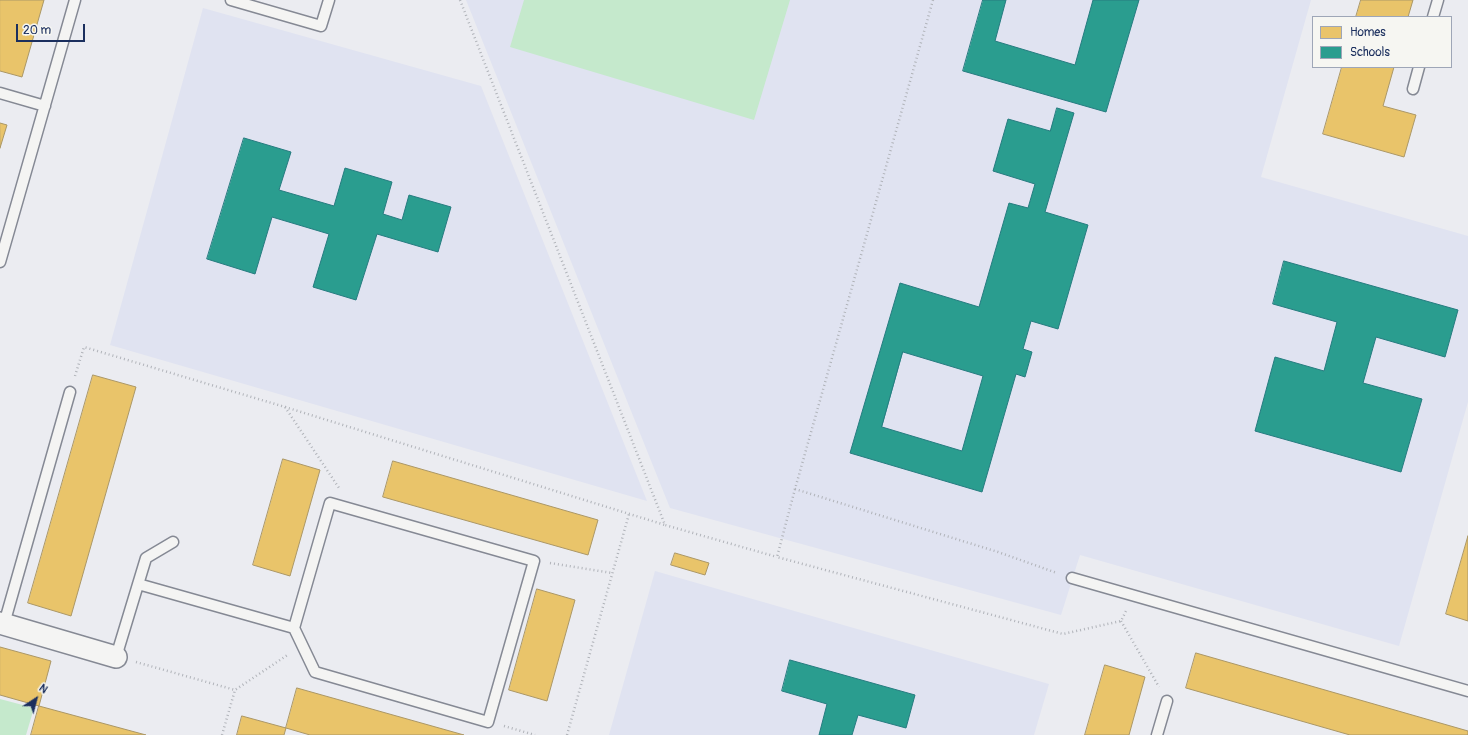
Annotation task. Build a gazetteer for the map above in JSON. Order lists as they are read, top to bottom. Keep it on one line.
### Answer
{"legend":["Homes","Schools"],"scale_bar":"20 m","north":"top right"}
